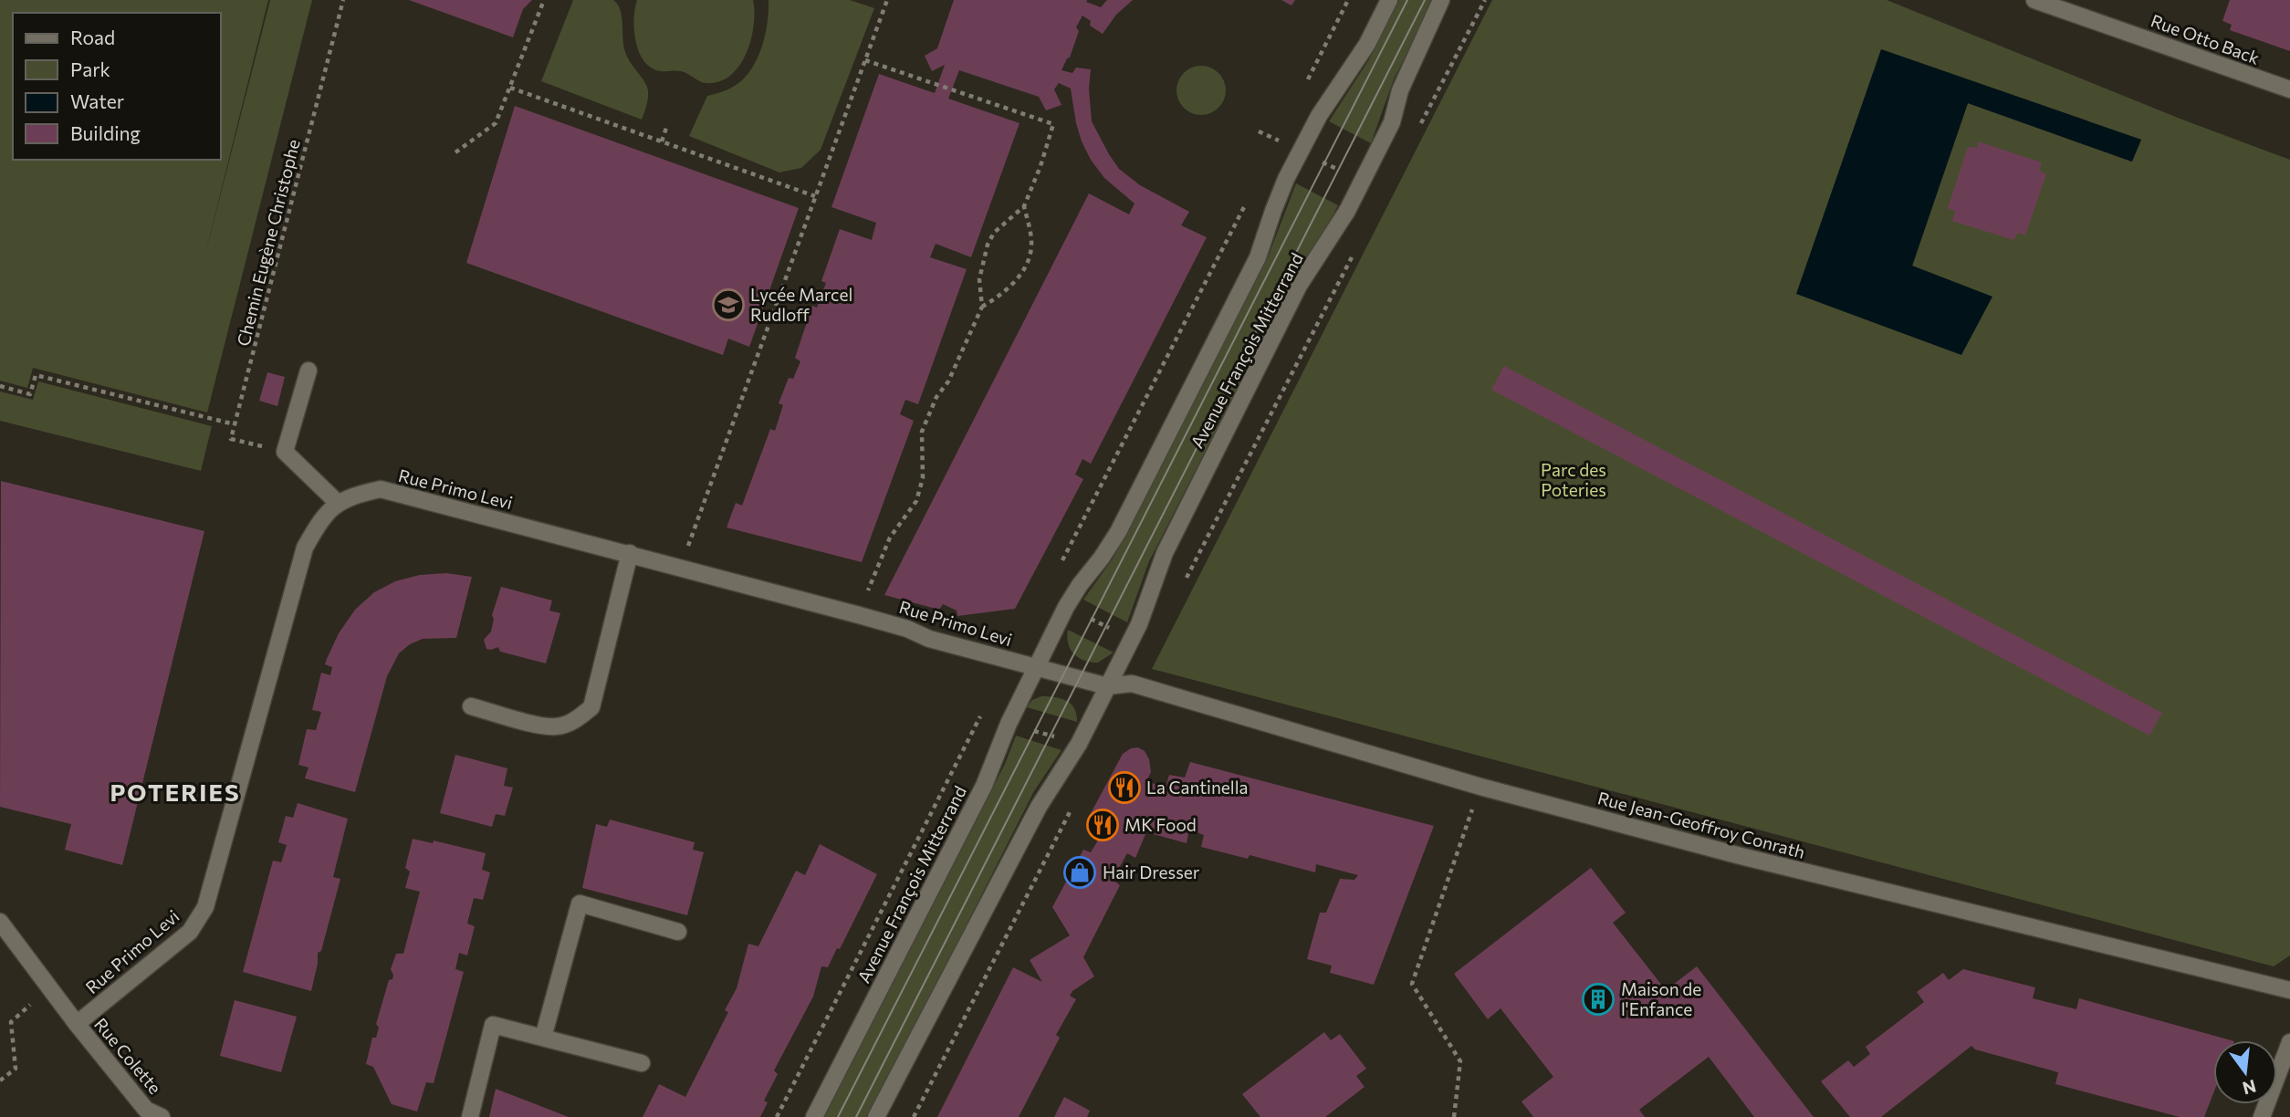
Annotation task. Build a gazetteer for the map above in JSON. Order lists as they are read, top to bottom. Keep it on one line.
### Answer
{"streets":{"street":["Rue Otto Back","Avenue François Mitterrand","Rue Primo Levi","Rue Jean-Geoffroy Conrath","Rue Colette"],"path":["Chemin Eugène Christophe"]},"crossings":[["Avenue François Mitterrand","Rue Primo Levi"],["Avenue François Mitterrand","Rue Jean-Geoffroy Conrath"],["Rue Primo Levi","Rue Colette"]],"districts":["POTERIES"],"parks":["Parc des Poteries"],"places":{"school or university":["Lycée Marcel Rudloff"],"restaurant":["La Cantinella","MK Food"],"shop":["Hair Dresser"],"building":["Maison de l'Enfance"]},"legend":["Road","Park","Water","Building"],"north":"bottom"}
